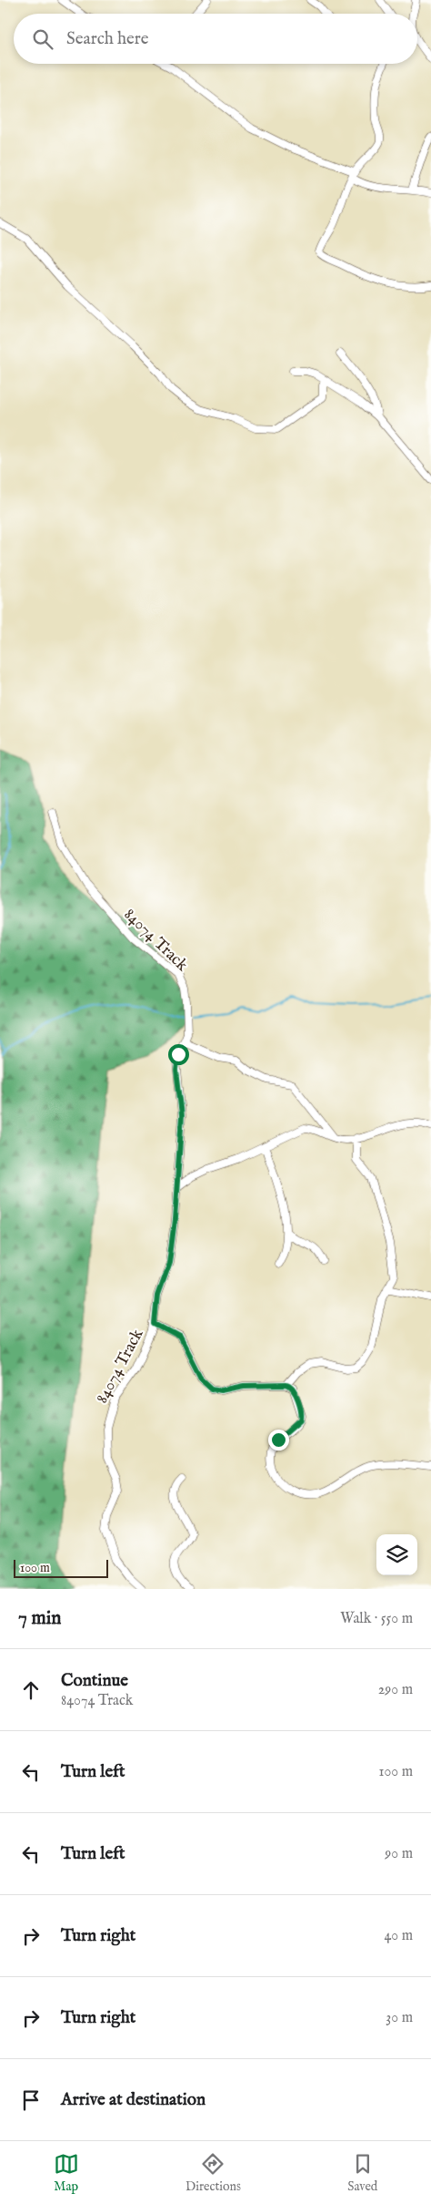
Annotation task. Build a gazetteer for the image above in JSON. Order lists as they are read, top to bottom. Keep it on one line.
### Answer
{"streets":{"street":["84074 Track"]},"scale_bar":"100 m","page":{"search":"Search here","scale":"100 m","heading":["7 min","Walk · 550 m"],"list":[["Continue","84074 Track","290 m"],["Turn left","100 m"],["Turn left","90 m"],["Turn right","40 m"],["Turn right","30 m"],"Arrive at destination"],"nav":["Map","Directions","Saved"]}}
